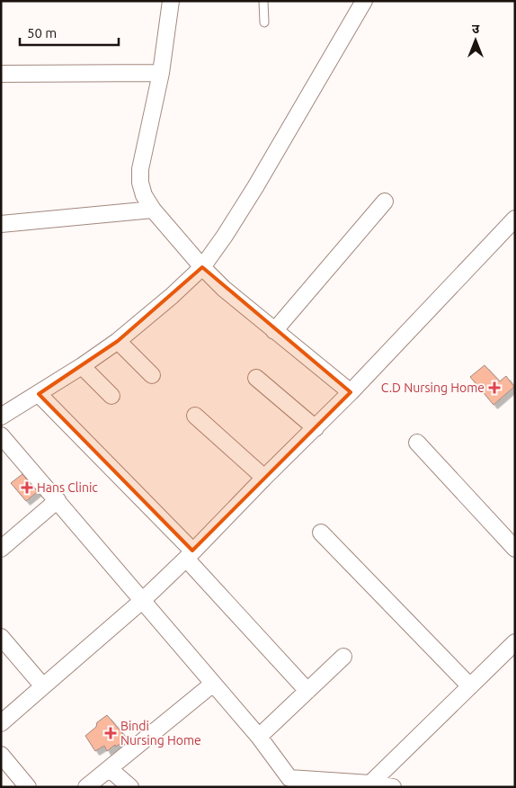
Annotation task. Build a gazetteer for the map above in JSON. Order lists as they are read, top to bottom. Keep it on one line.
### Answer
{"places":{"health":["C.D Nursing Home","Hans Clinic","Bindi Nursing Home"]},"scale_bar":"50 m","north":"top"}
